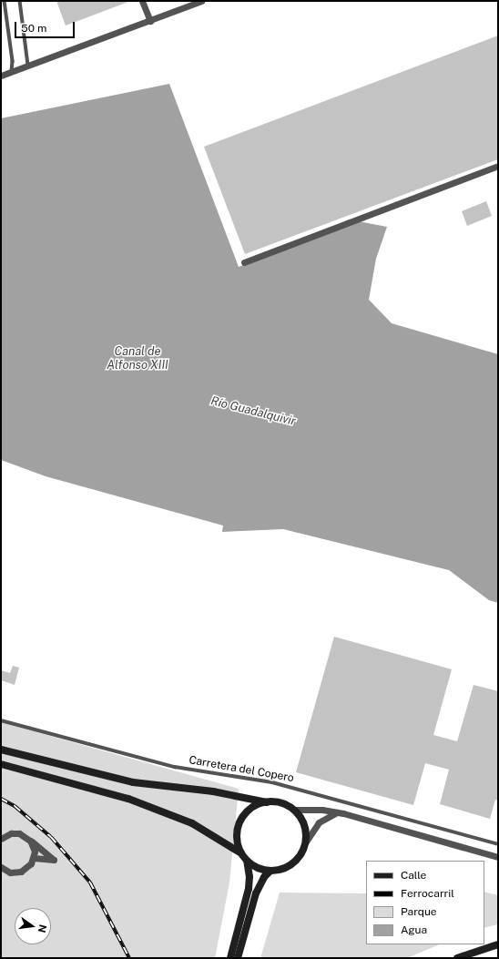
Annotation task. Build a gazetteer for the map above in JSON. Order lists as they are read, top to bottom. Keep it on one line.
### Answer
{"streets":{"lane":["Carretera del Copero"]},"water":["Canal de Alfonso XIII","Río Guadalquivir"],"legend":["Calle","Ferrocarril","Parque","Agua"],"scale_bar":"50 m","north":"right"}
